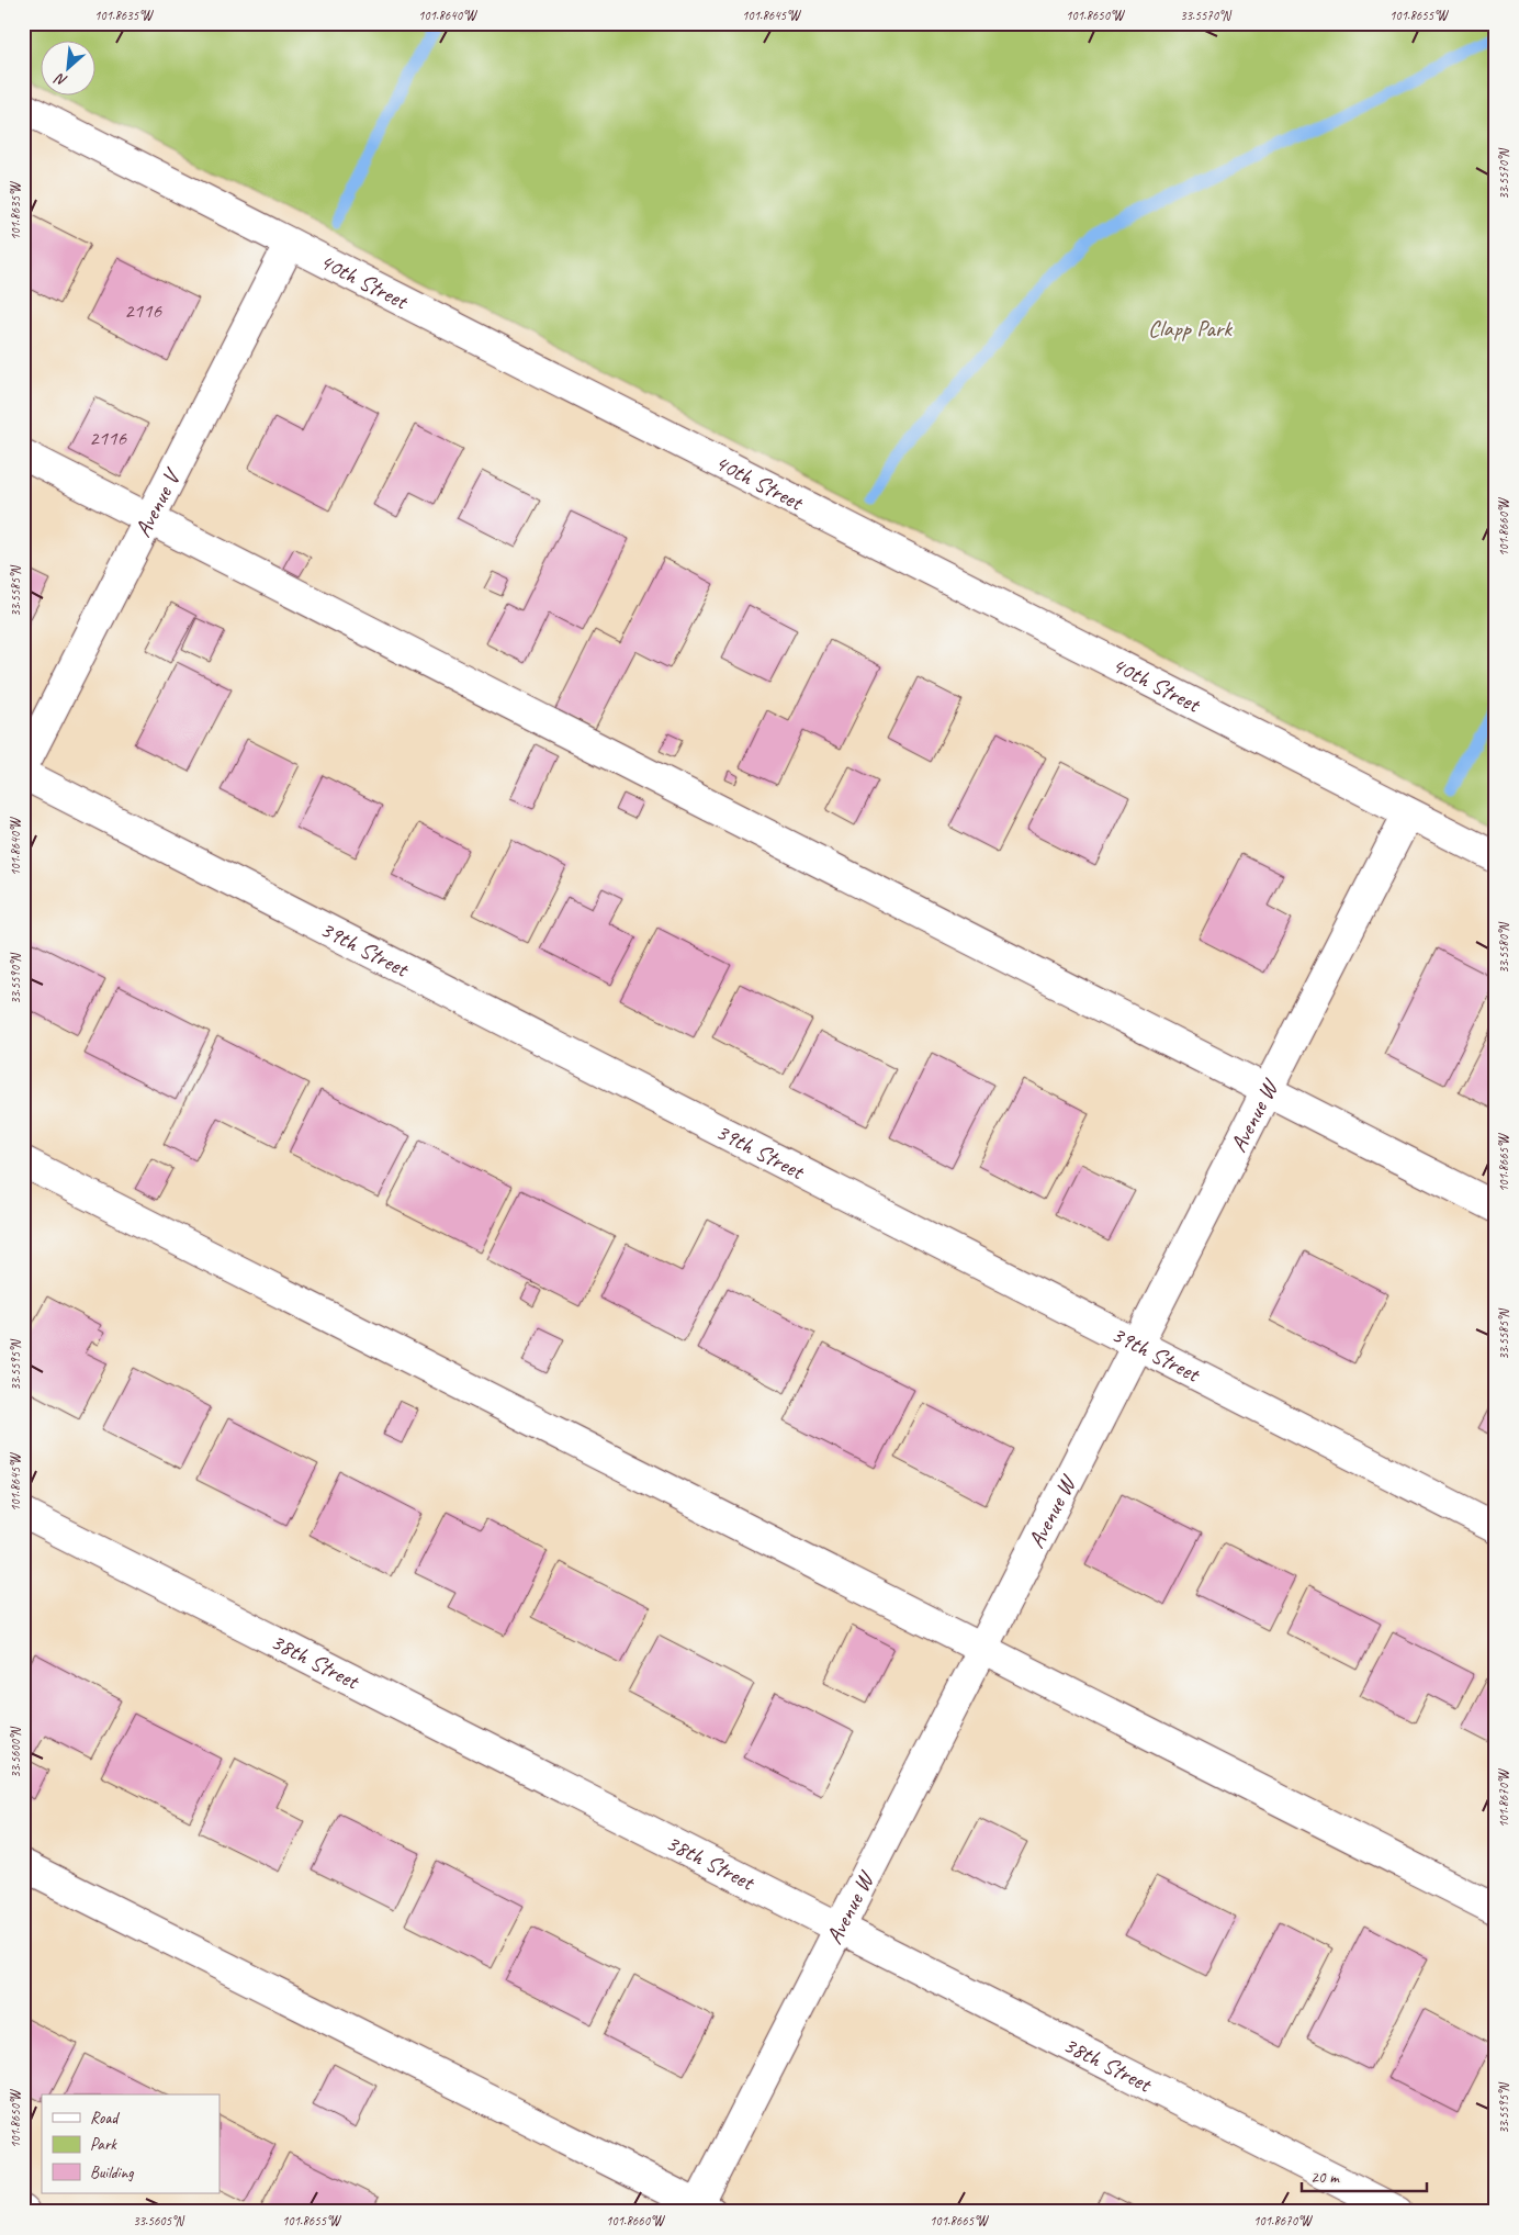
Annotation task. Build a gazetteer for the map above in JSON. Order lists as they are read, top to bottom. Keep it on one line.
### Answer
{"streets":{"street":["40th Street","Avenue V","39th Street","Avenue W","38th Street"]},"crossings":[["40th Street","Avenue V"],["40th Street","Avenue W"],["39th Street","Avenue W"],["Avenue W","38th Street"]],"parks":["Clapp Park"],"house_numbers":["2116","2116"],"legend":["Road","Park","Building"],"scale_bar":"20 m","north":"bottom left","coordinates":["101.8635°W","101.8640°W","101.8645°W","101.8650°W","33.5570°N","101.8655°W","101.8660°W","33.5585°N","33.5580°N","33.5590°N","101.8665°W","33.5595°N","33.5600°N","101.8670°W","33.5605°N"]}
